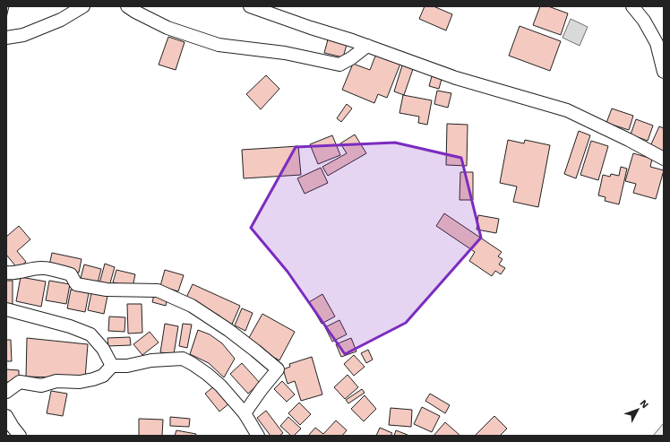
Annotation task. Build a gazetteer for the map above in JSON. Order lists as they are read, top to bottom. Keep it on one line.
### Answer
{"north":"top right"}
